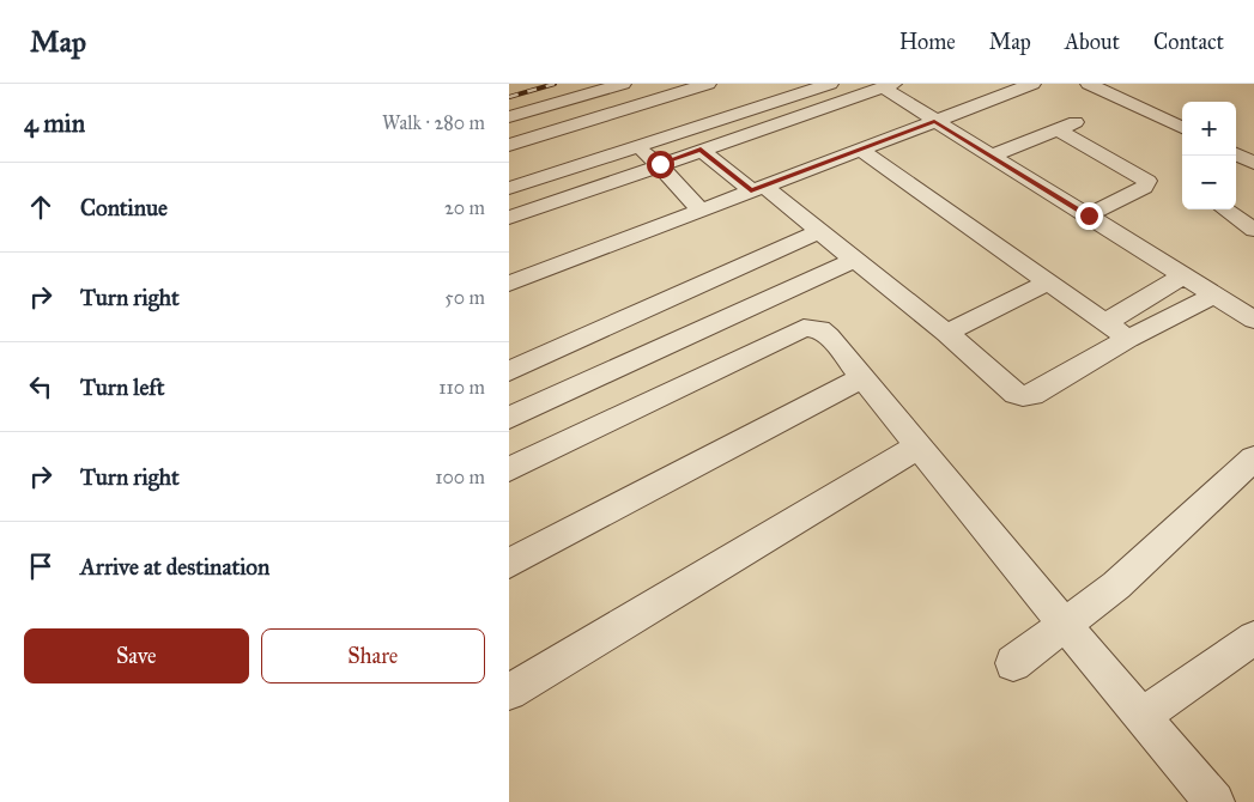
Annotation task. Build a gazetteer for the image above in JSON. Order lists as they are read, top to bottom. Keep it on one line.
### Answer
{"page":{"header":"Map","nav":["Home","Map","About","Contact"],"heading":["4 min","Walk · 280 m"],"map_buttons":["+","−"],"list":[["Continue","20 m"],["Turn right","50 m"],["Turn left","110 m"],["Turn right","100 m"],"Arrive at destination"],"buttons":["Save","Share"]}}
